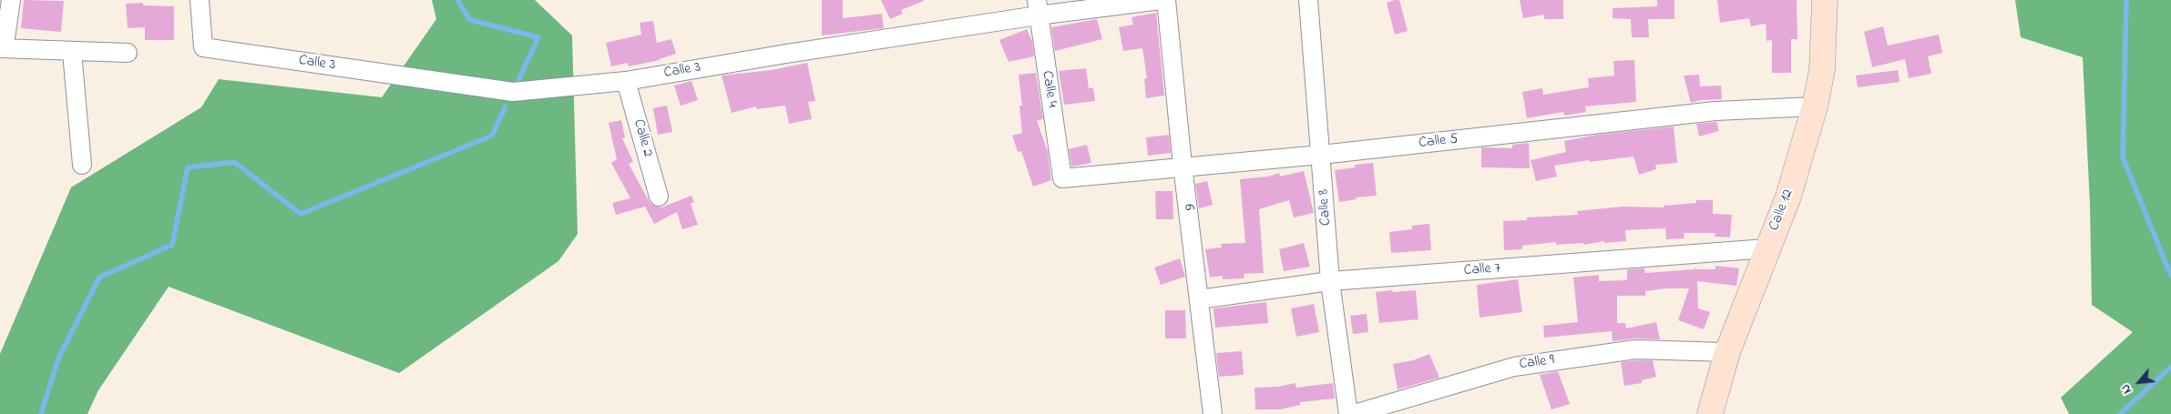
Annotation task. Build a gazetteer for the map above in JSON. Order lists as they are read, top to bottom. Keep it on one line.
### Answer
{"streets":{"street":["Calle 3","Calle 4","Calle 2","Calle 5","6","Calle 8","Calle 12","Calle 7","Calle 9"]},"crossings":[["Calle 3","Calle 4"],["Calle 3","Calle 2"],["Calle 4","Calle 5"],["Calle 5","6"],["Calle 5","Calle 8"],["Calle 5","Calle 12"],["6","Calle 7"],["Calle 8","Calle 7"],["Calle 12","Calle 7"],["Calle 12","Calle 9"]],"north":"bottom left"}
